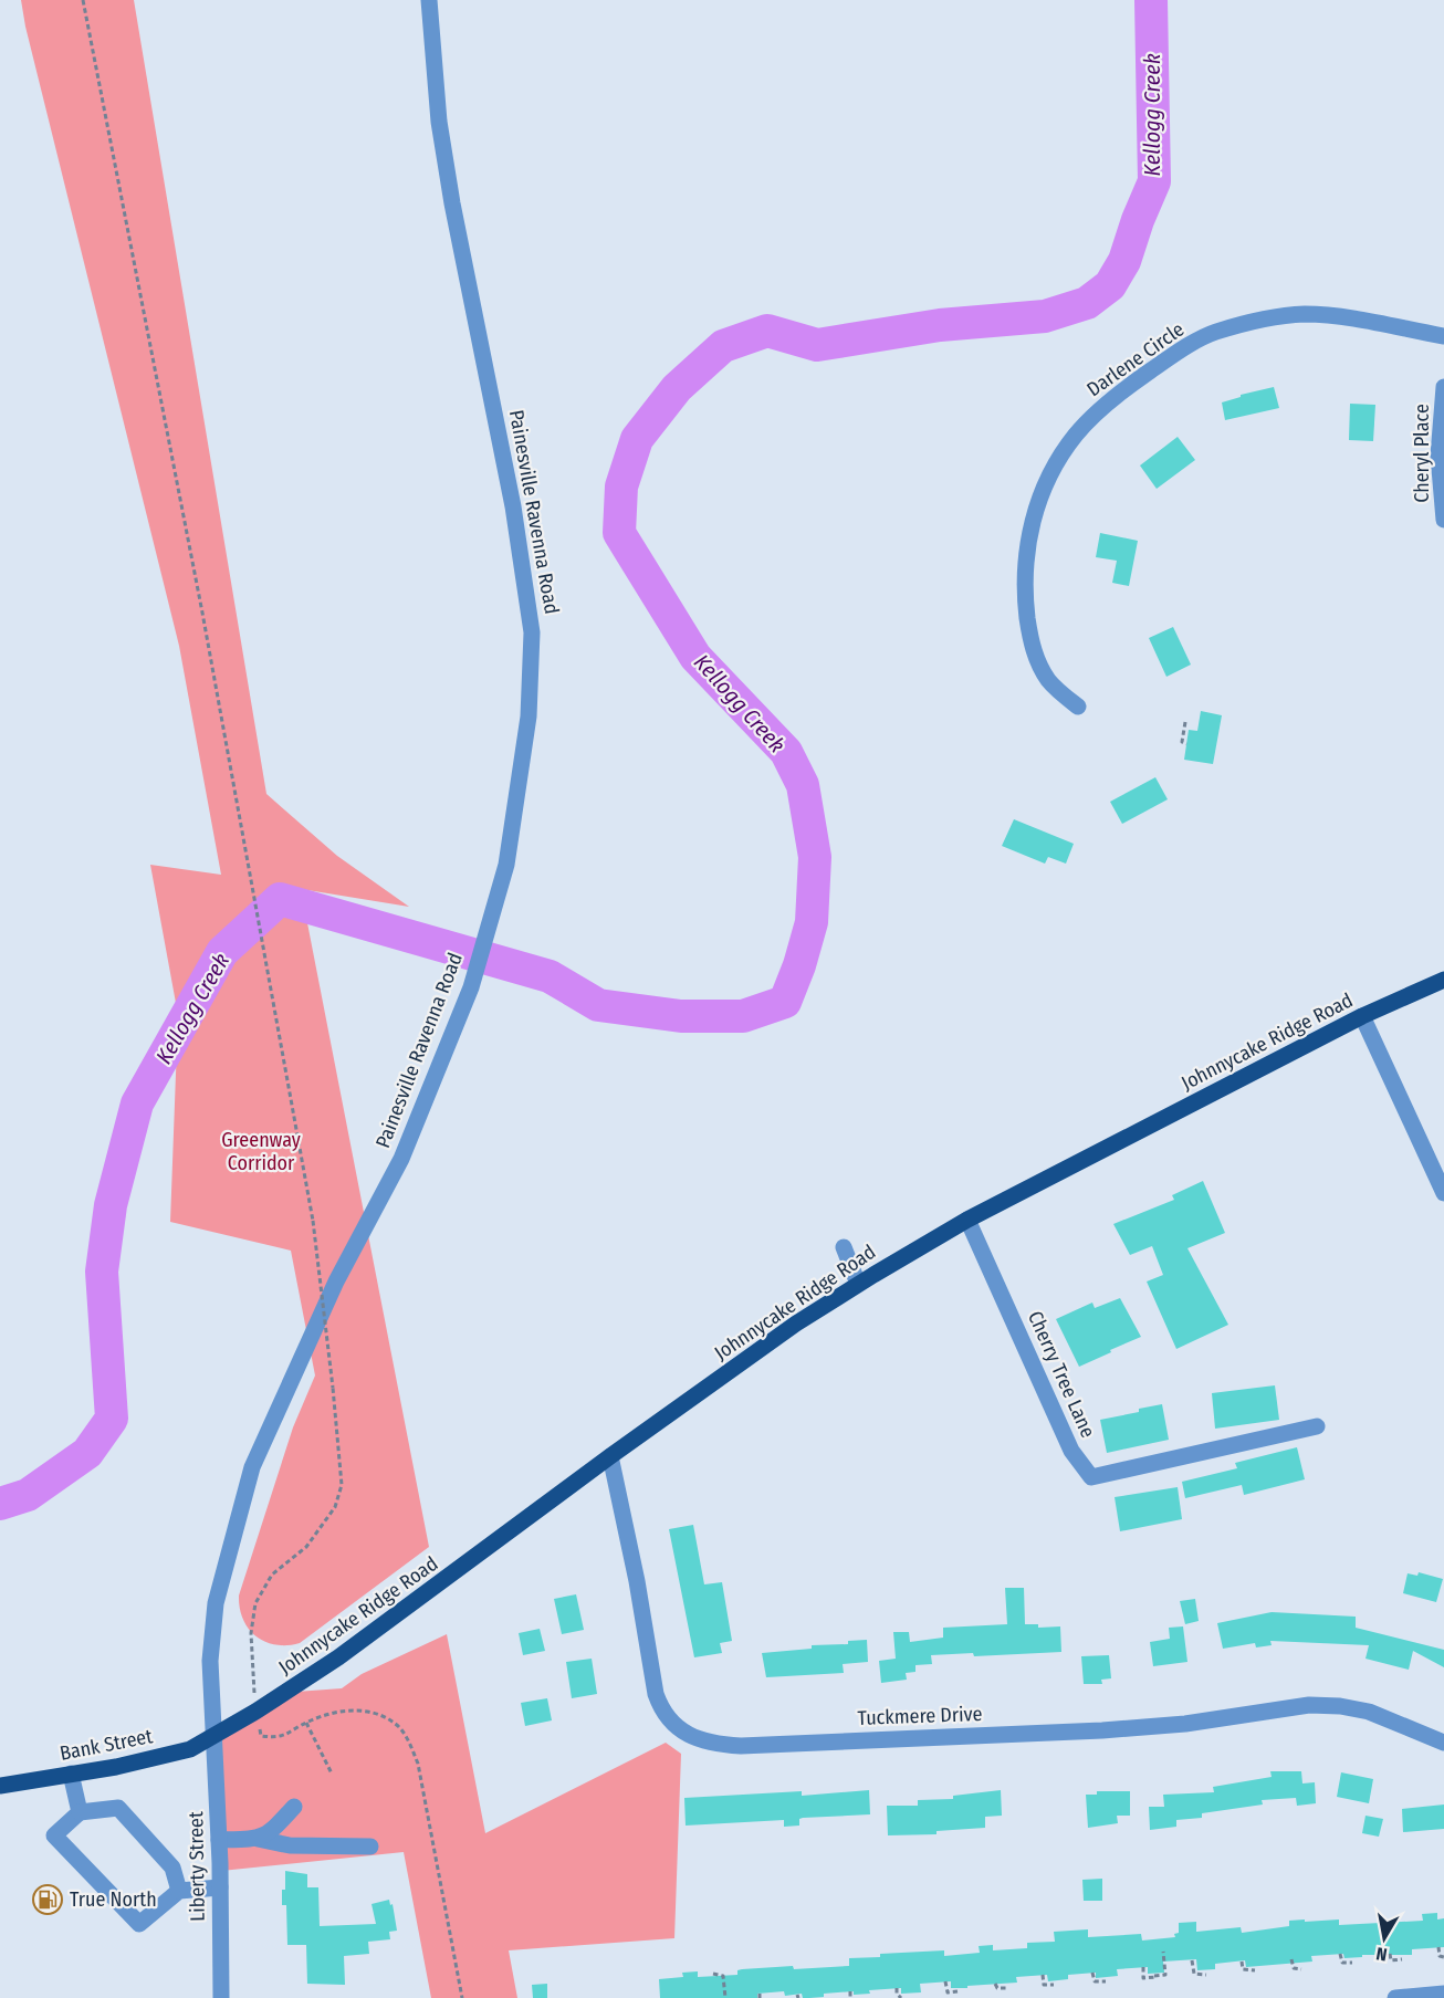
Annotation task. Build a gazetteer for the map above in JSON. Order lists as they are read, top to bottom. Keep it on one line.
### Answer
{"streets":{"main road":["Johnnycake Ridge Road","Bank Street"],"street":["Darlene Circle","Cheryl Place","Painesville Ravenna Road","Cherry Tree Lane","Tuckmere Drive","Liberty Street"]},"crossings":[["Painesville Ravenna Road","Johnnycake Ridge Road"],["Painesville Ravenna Road","Bank Street"],["Painesville Ravenna Road","Liberty Street"],["Johnnycake Ridge Road","Cherry Tree Lane"],["Johnnycake Ridge Road","Tuckmere Drive"],["Johnnycake Ridge Road","Bank Street"],["Johnnycake Ridge Road","Liberty Street"],["Bank Street","Liberty Street"]],"water":["Kellogg Creek"],"parks":["Greenway Corridor"],"places":{"fuel station":["True North"]},"north":"bottom"}
